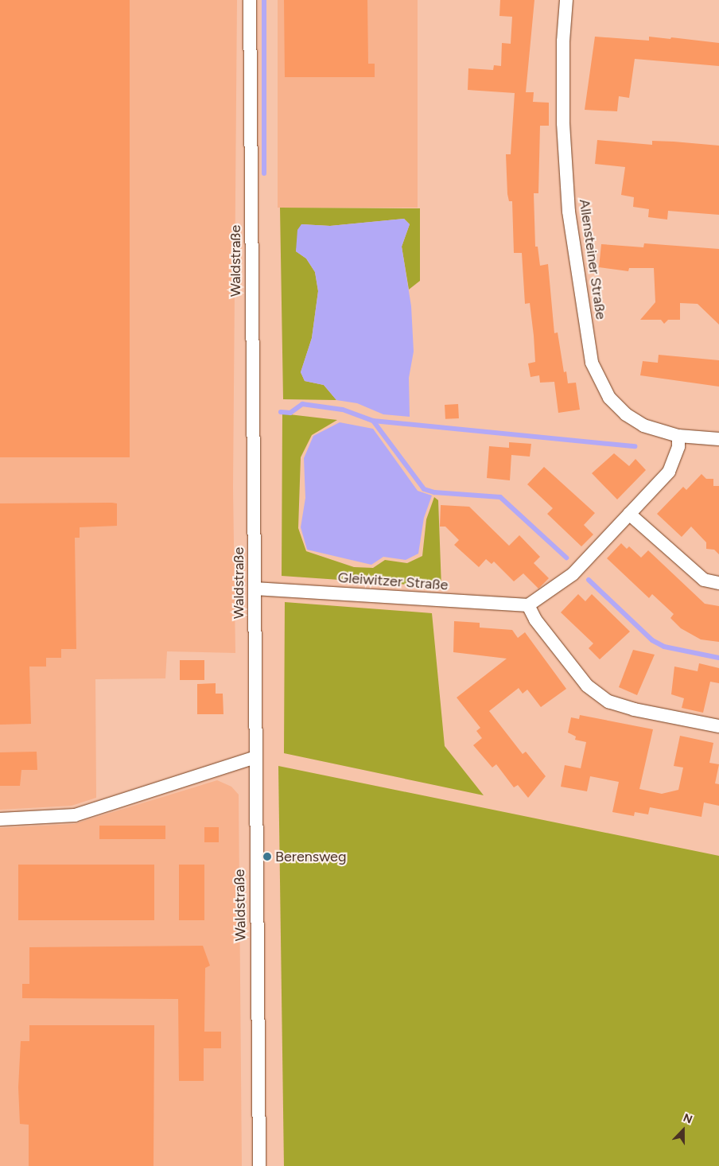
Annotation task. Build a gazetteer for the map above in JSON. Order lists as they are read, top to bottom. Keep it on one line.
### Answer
{"streets":{"street":["Allensteiner Straße","Waldstraße","Gleiwitzer Straße"]},"crossings":[["Waldstraße","Gleiwitzer Straße"]],"places":["Berensweg"],"north":"top"}
